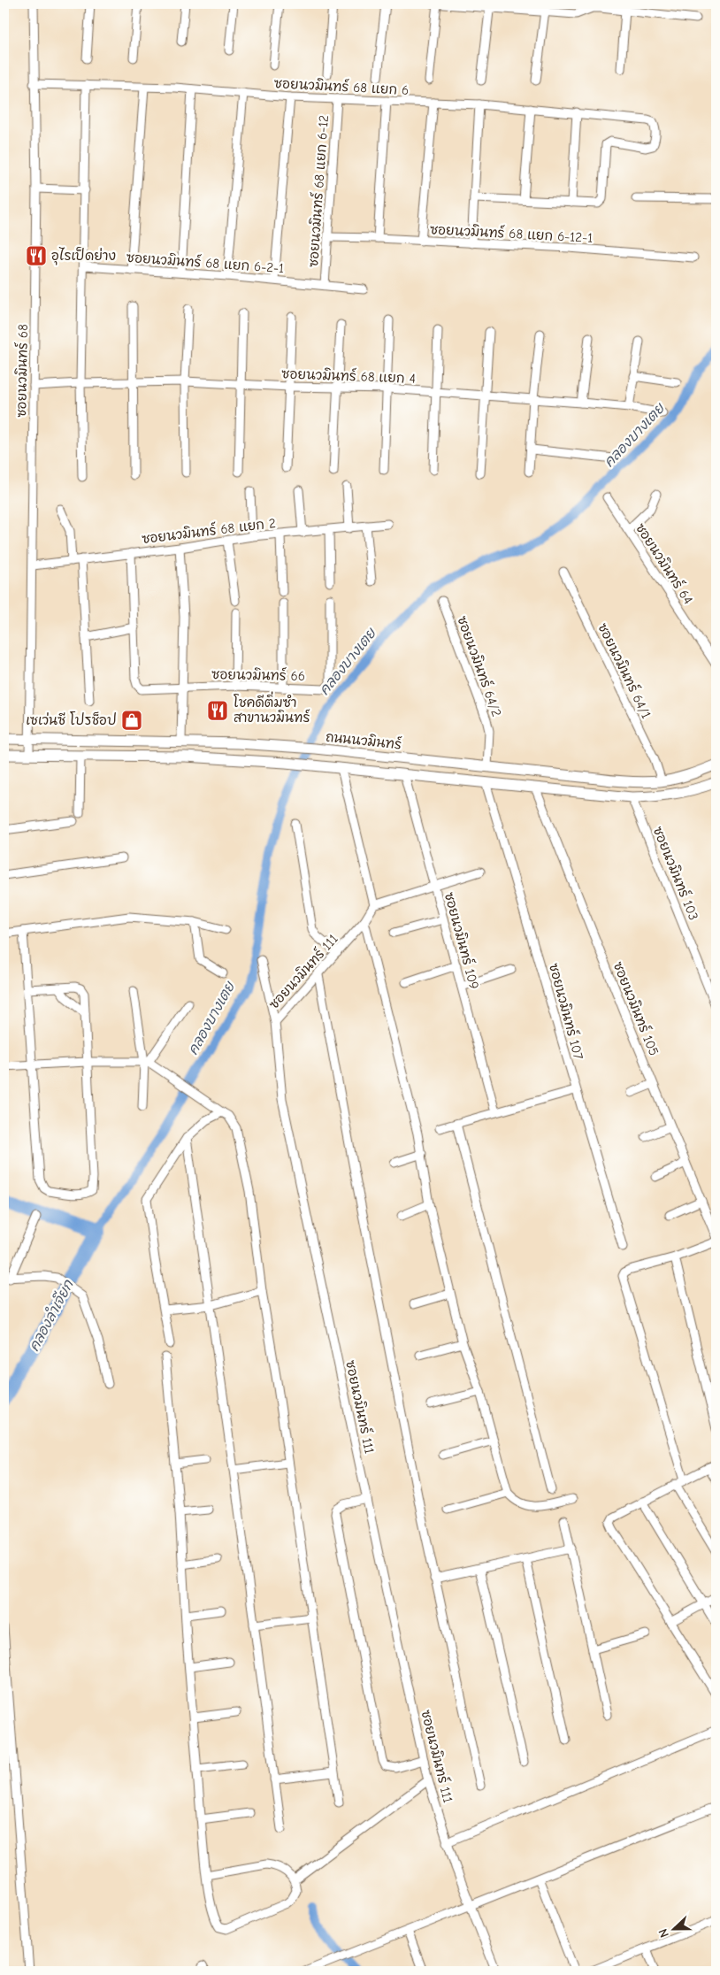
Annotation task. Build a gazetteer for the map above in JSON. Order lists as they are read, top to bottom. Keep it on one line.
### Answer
{"streets":{"main road":["ถนนนวมินทร์"],"street":["ซอยนวมินทร์ 68 แยก 6","ซอยนวมินทร์ 68 แยก 6-12","ซอยนวมินทร์ 68 แยก 6-12-1","ซอยนวมินทร์ 68 แยก 6-2-1","ซอยนวมินทร์ 68","ซอยนวมินทร์ 68 แยก 4","ซอยนวมินทร์ 68 แยก 2","ซอยนวมินทร์ 64","ซอยนวมินทร์ 64/2","ซอยนวมินทร์ 64/1","ซอยนวมินทร์ 66","ซอยนวมินทร์ 103","ซอยนวมินทร์ 109","ซอยนวมินทร์ 111","ซอยนวมินทร์ 105","ซอยนวมินทร์ 107"]},"crossings":[["ซอยนวมินทร์ 68 แยก 6","ซอยนวมินทร์ 68 แยก 6-12"],["ซอยนวมินทร์ 68 แยก 6","ซอยนวมินทร์ 68"],["ซอยนวมินทร์ 68 แยก 6-12","ซอยนวมินทร์ 68 แยก 6-12-1"],["ซอยนวมินทร์ 68 แยก 6-12","ซอยนวมินทร์ 68 แยก 6-2-1"],["ซอยนวมินทร์ 68","ซอยนวมินทร์ 68 แยก 4"],["ซอยนวมินทร์ 68","ซอยนวมินทร์ 68 แยก 2"],["ซอยนวมินทร์ 68","ถนนนวมินทร์"],["ซอยนวมินทร์ 64/2","ถนนนวมินทร์"],["ซอยนวมินทร์ 64/1","ถนนนวมินทร์"]],"water":["คลองบางเตย","คลองลำเจียก"],"places":{"restaurant":["อุไรเป็ดย่าง","โชคดีติ่มซำ สาขานวมินทร์"],"shop":["เซเว่นซี โปรช็อป"]},"north":"left"}
